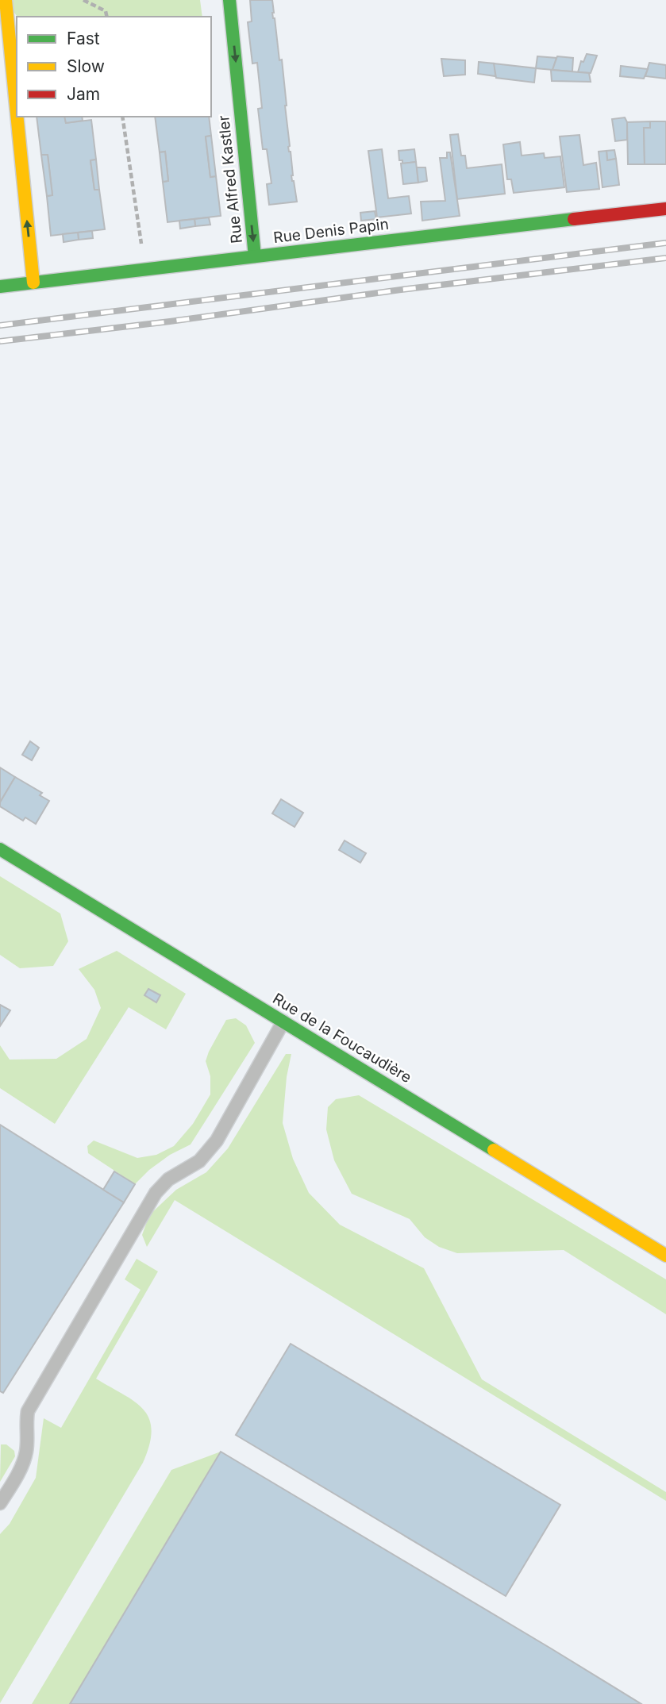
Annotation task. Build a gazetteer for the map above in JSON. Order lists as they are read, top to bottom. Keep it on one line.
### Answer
{"streets":{"street":["Rue Alfred Kastler","Rue Denis Papin","Rue de la Foucaudière"]},"crossings":[["Rue Alfred Kastler","Rue Denis Papin"]],"one_way":["Rue Alfred Kastler"],"legend":["Fast","Slow","Jam"]}
